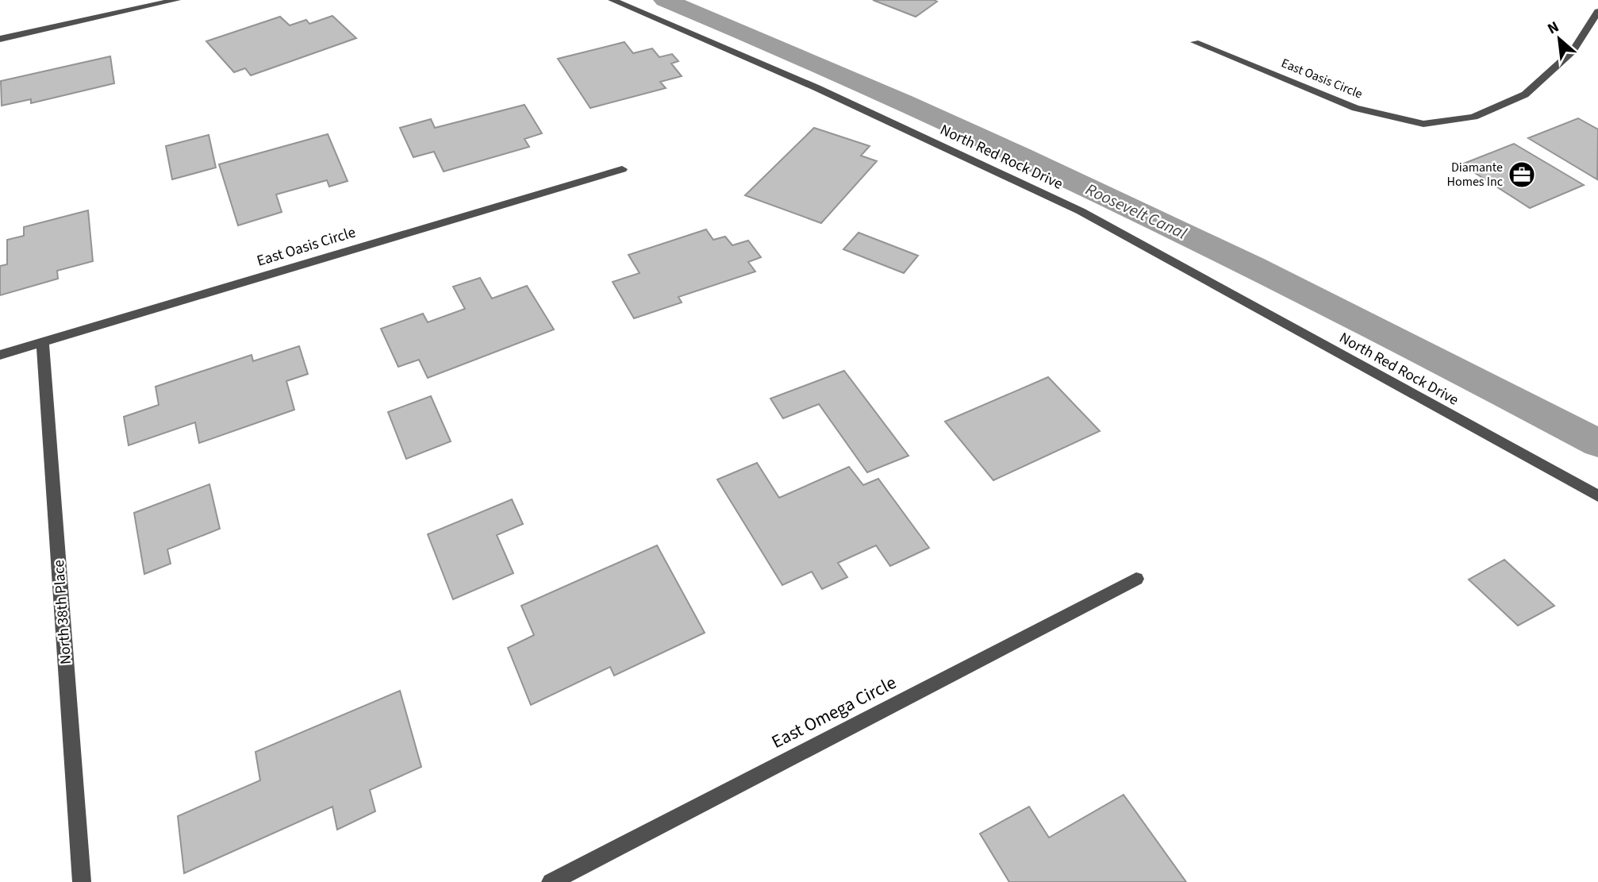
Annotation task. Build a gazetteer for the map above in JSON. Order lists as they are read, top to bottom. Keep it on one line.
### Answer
{"streets":{"street":["East Oasis Circle","North Red Rock Drive","North 38th Place","East Omega Circle"]},"crossings":[["East Oasis Circle","North 38th Place"]],"water":["Roosevelt Canal"],"places":{"office":["Diamante Homes Inc"]},"north":"top left"}
